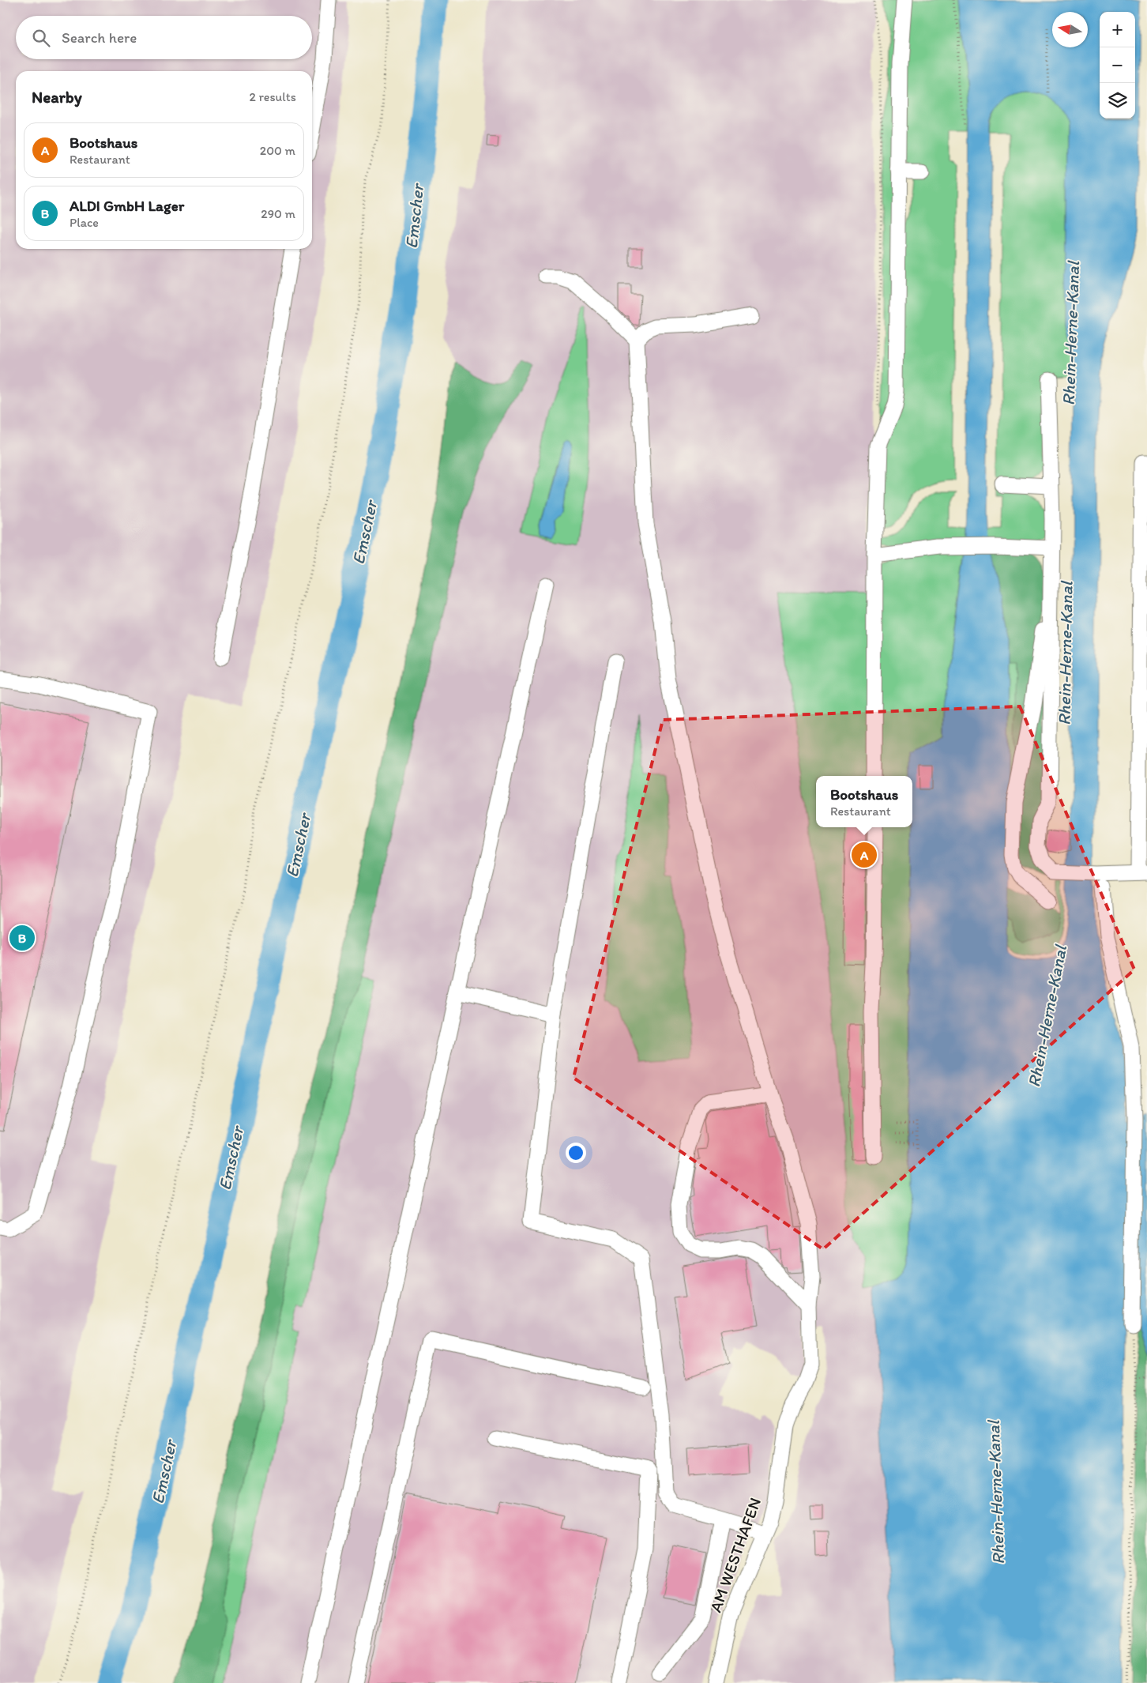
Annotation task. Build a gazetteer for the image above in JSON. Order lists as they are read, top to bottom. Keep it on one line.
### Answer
{"streets":{"street":["AM WESTHAFEN"]},"water":["Emscher","Rhein-Herne-Kanal"],"north":"left","page":{"map_buttons":["+","−"],"search":"Search here","heading":["Nearby","2 results"],"list":[{"mark":"A","name":"Bootshaus","note":"Restaurant","value":"200 m"},{"mark":"B","name":"ALDI GmbH Lager","note":"Place","value":"290 m"}],"popup":["Bootshaus","Restaurant"],"pins":["A","B"]}}
